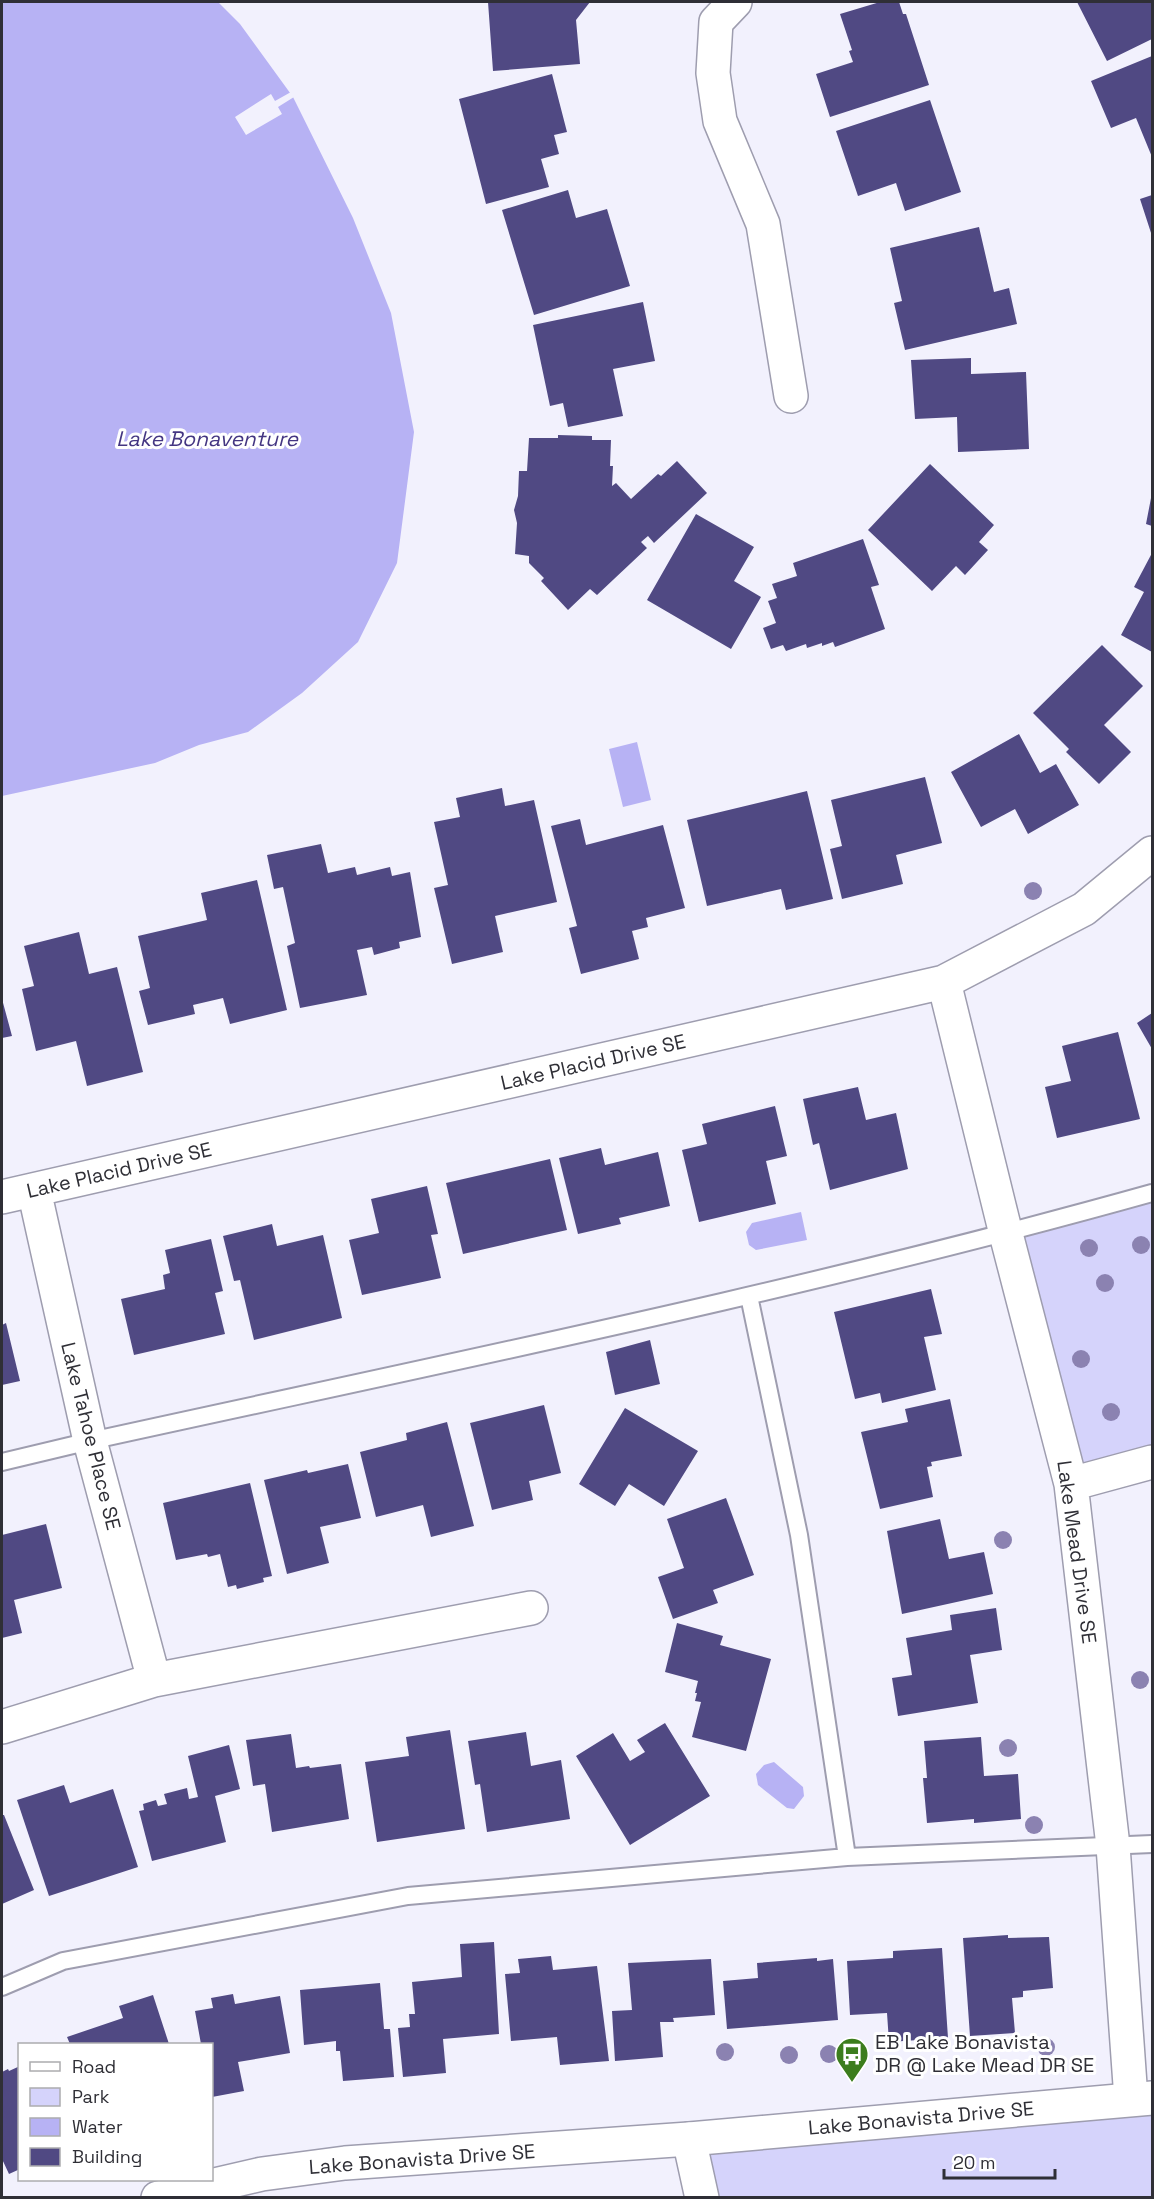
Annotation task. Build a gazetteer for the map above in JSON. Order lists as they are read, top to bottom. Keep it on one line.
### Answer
{"streets":{"street":["Lake Placid Drive SE","Lake Tahoe Place SE","Lake Mead Drive SE","Lake Bonavista Drive SE"]},"crossings":[["Lake Placid Drive SE","Lake Tahoe Place SE"],["Lake Placid Drive SE","Lake Mead Drive SE"],["Lake Mead Drive SE","Lake Bonavista Drive SE"]],"water":["Lake Bonaventure"],"places":{"bus stop":["EB Lake Bonavista DR @ Lake Mead DR SE"]},"legend":["Road","Park","Water","Building"],"scale_bar":"20 m"}
